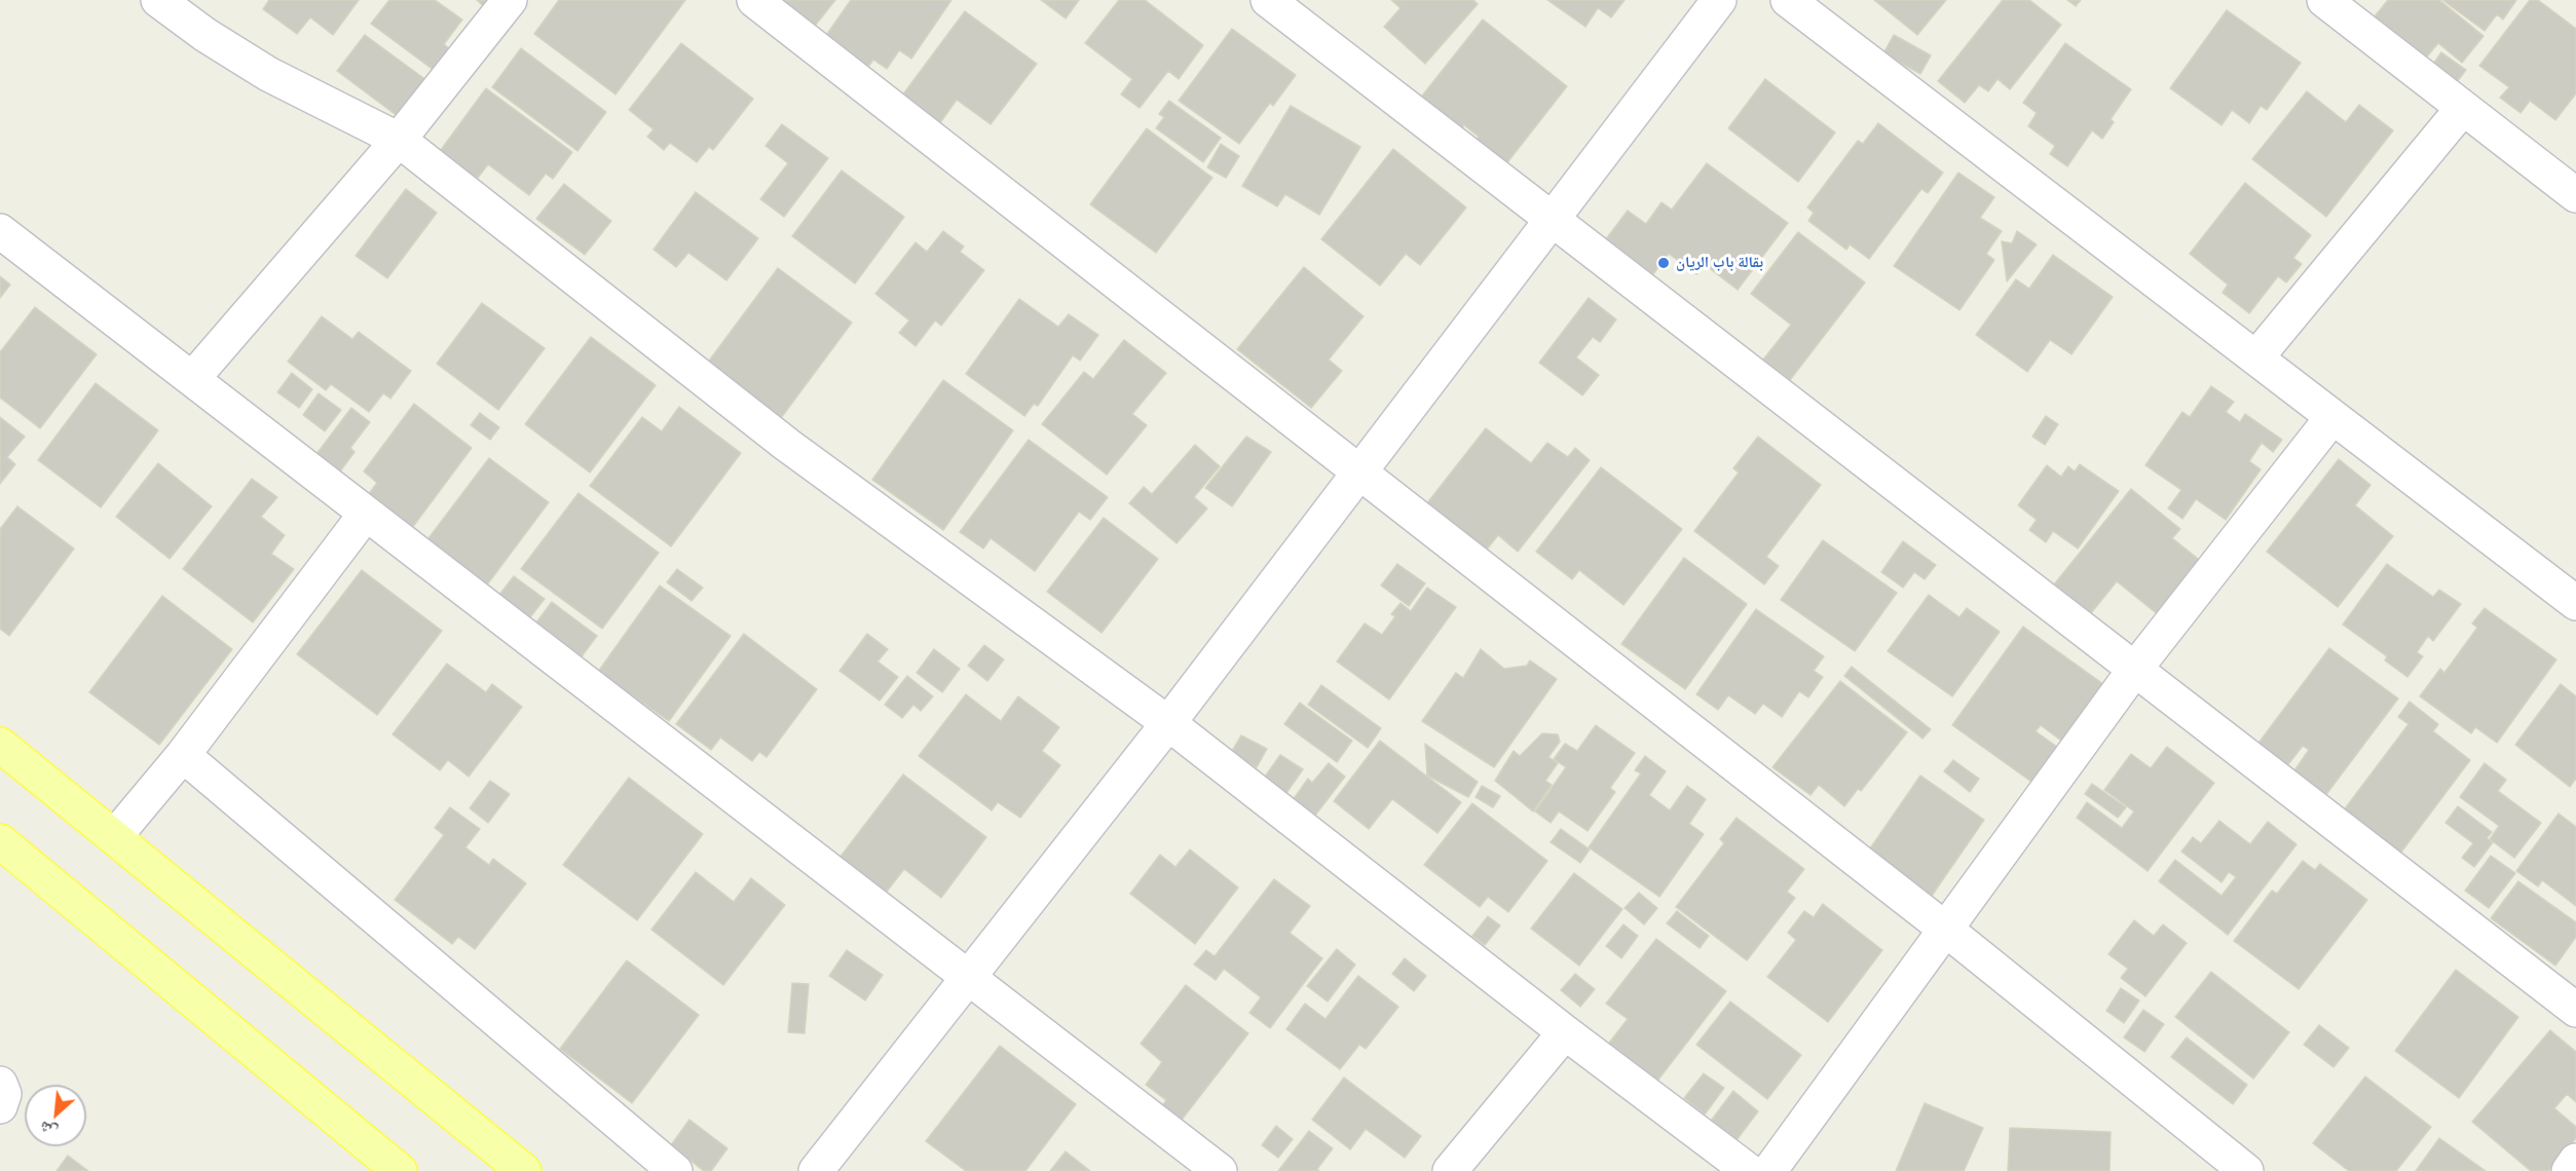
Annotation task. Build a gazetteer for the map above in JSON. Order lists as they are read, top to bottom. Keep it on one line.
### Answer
{"places":["بقالة باب الريان"],"north":"bottom left"}
